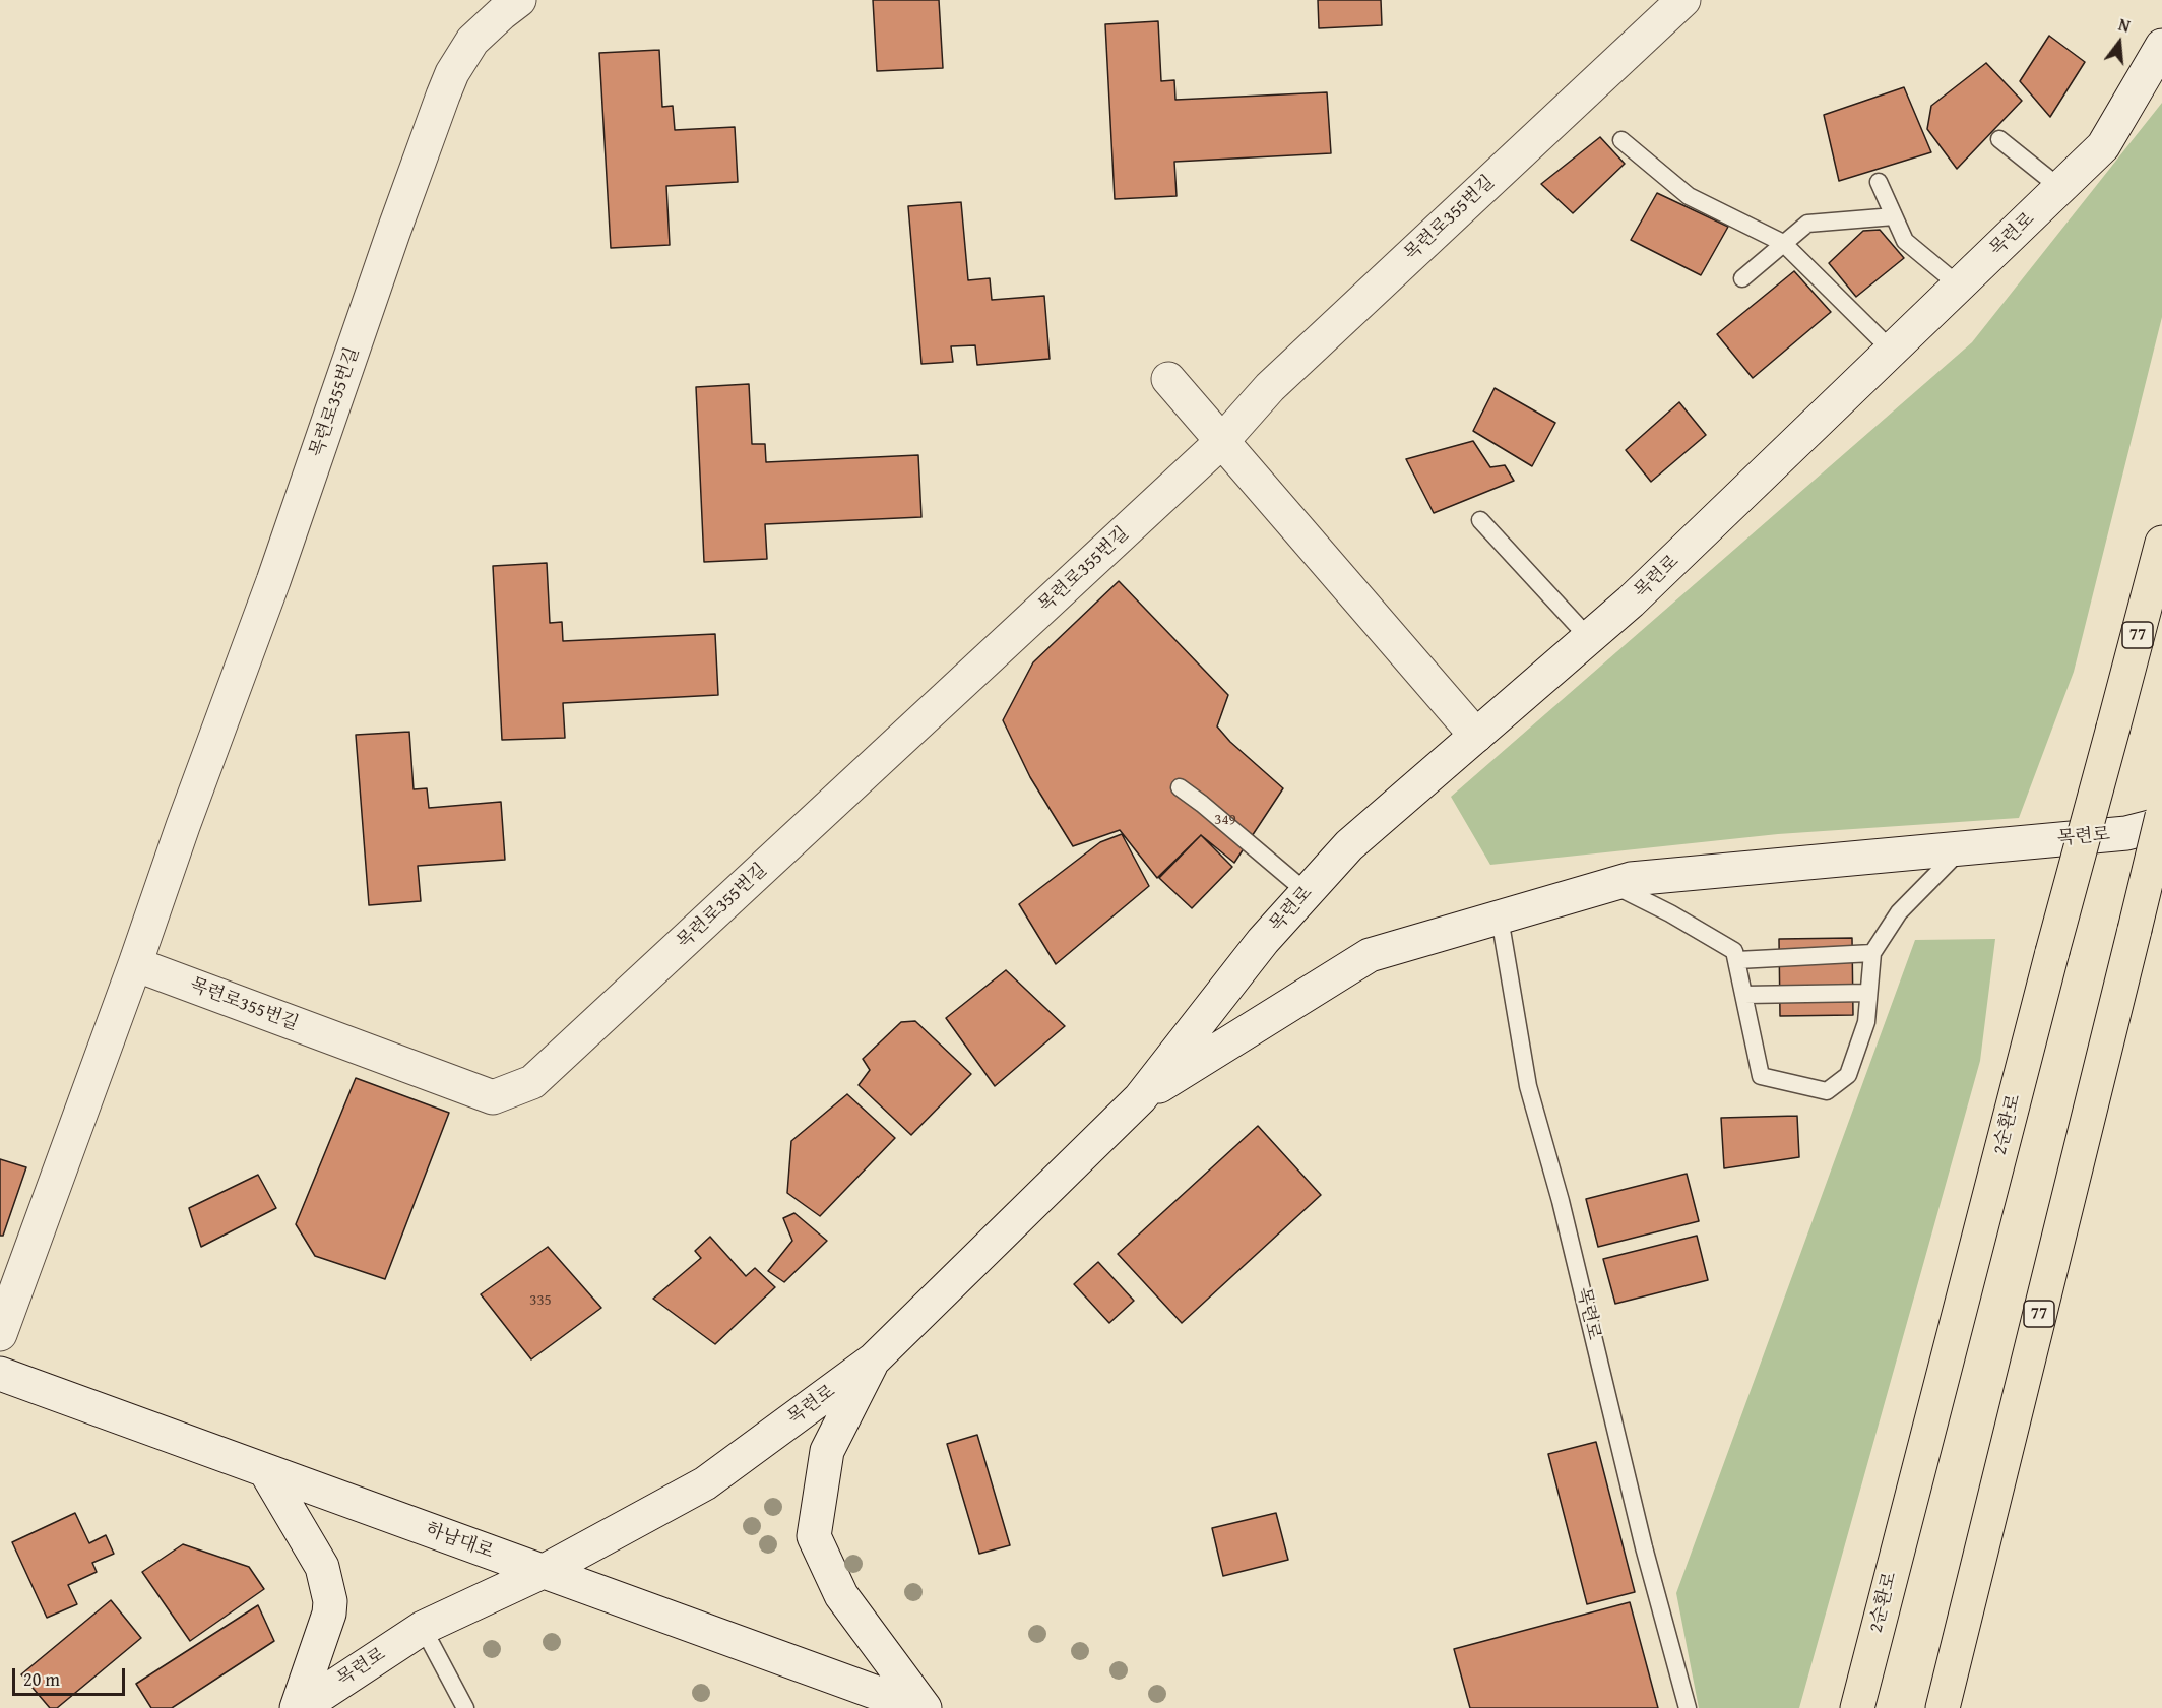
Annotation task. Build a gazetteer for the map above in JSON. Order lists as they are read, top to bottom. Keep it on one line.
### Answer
{"streets":{"highway":["77","2순환로"],"main road":["목련로355번길","목련로","하남대로"]},"crossings":[["목련로","하남대로"]],"house_numbers":["349","335"],"scale_bar":"20 m","north":"top"}
